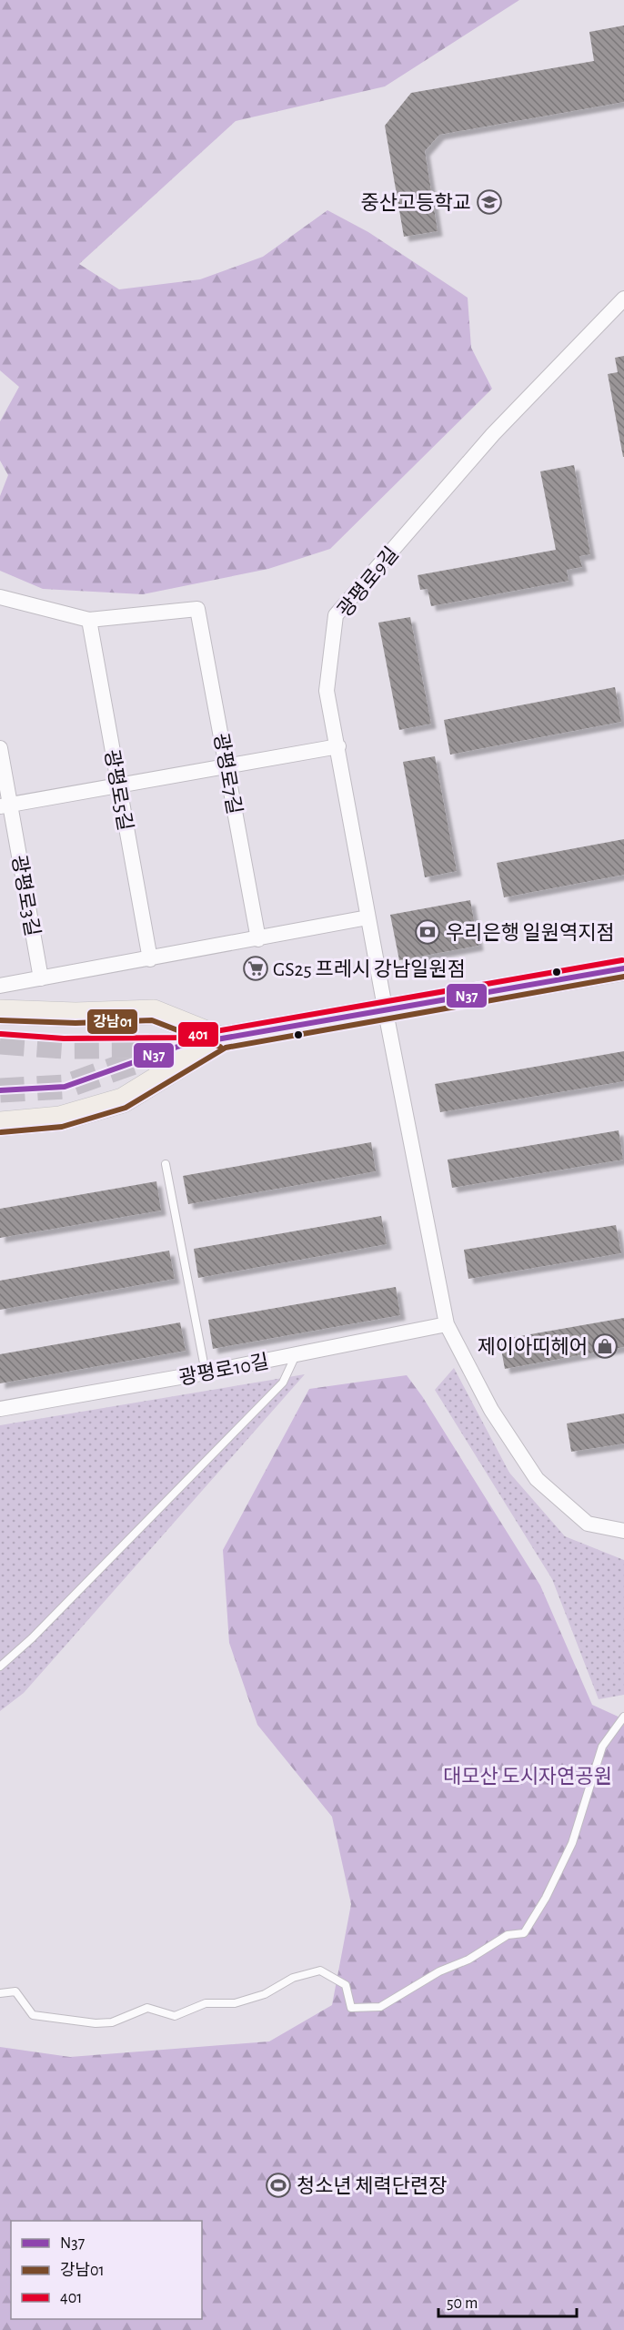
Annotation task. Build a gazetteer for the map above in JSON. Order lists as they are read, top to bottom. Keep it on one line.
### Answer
{"streets":{"street":["광평로9길","광평로7길","광평로5길","광평로3길","광평로10길"]},"crossings":[["광평로7길","광평로5길"]],"parks":["대모산 도시자연공원"],"places":{"school or university":["중산고등학교"],"bank":["우리은행 일원역지점"],"supermarket":["GS25 프레시 강남일원점"],"shop":["제이아띠헤어"],"sports":["청소년 체력단련장"]},"lines":["transit line 401","transit line N37","transit line 강남01"],"legend":["N37","강남01","401"],"scale_bar":"50 m"}
